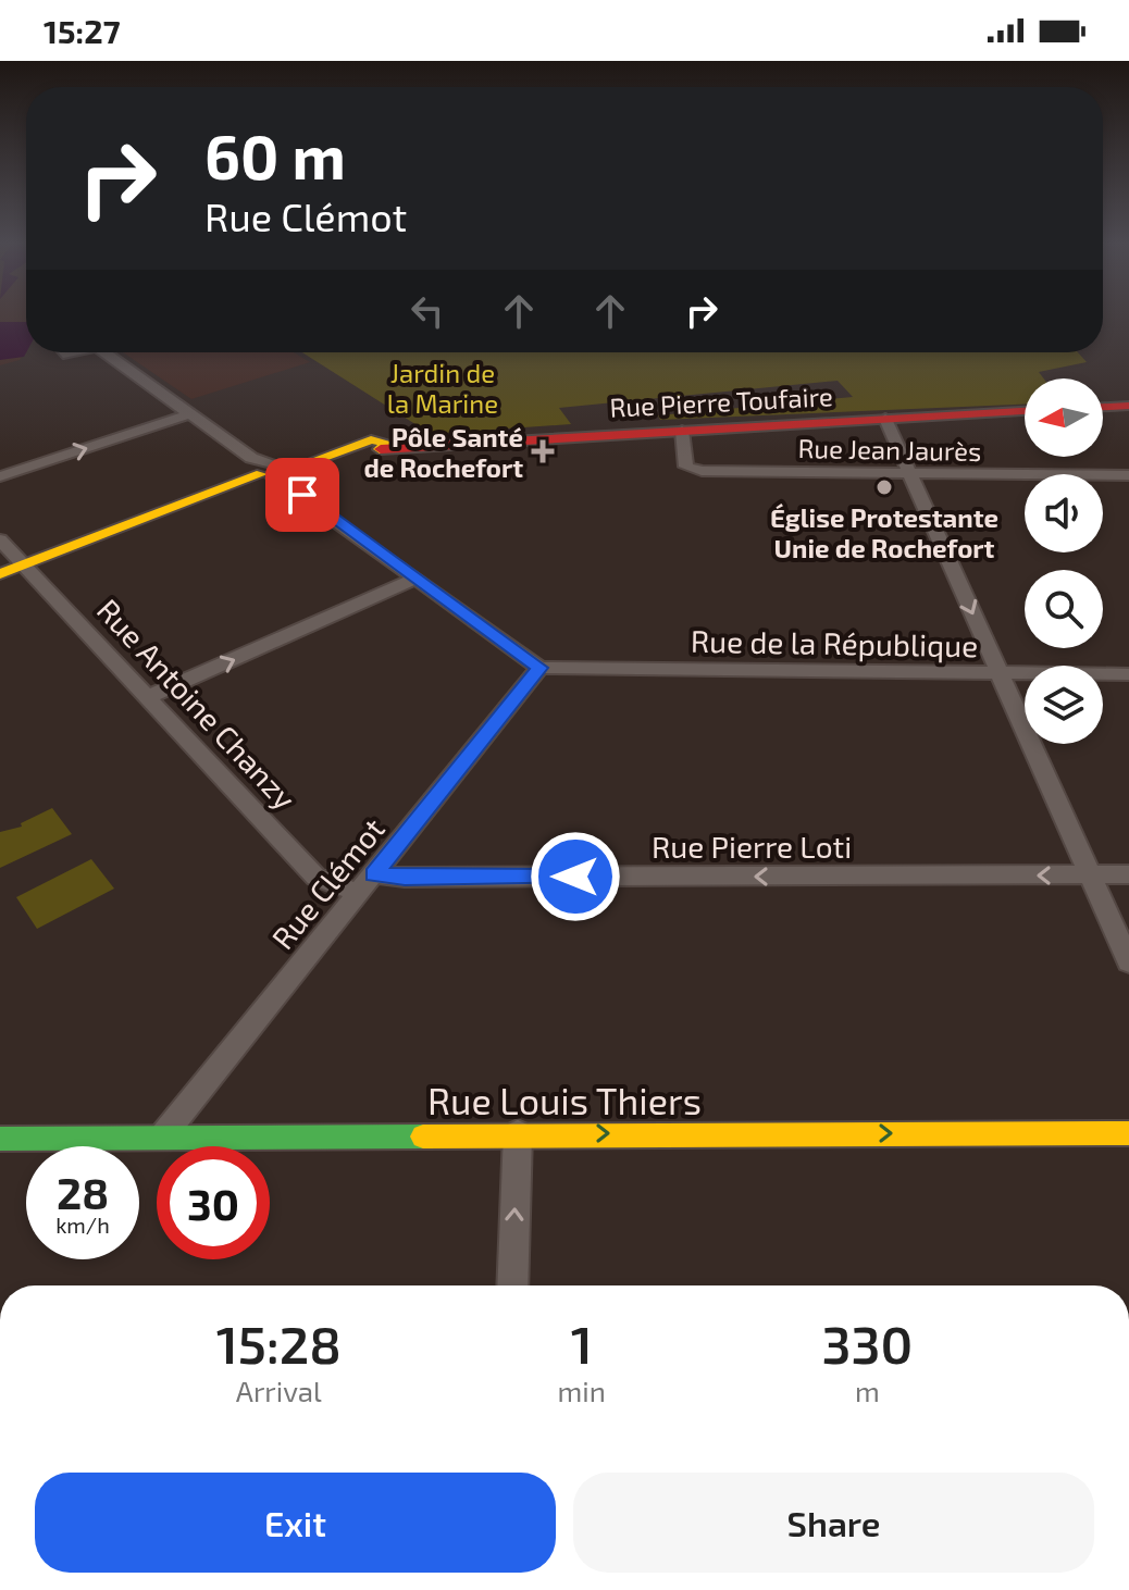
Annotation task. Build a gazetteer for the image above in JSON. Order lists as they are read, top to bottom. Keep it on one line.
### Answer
{"streets":{"main road":["Rue Pierre Toufaire","Rue Louis Thiers"],"street":["Rue Jean Jaurès","Rue de la République","Rue Antoine Chanzy","Rue Pierre Loti","Rue Clémot"]},"crossings":[["Rue Pierre Toufaire","Rue Jean Jaurès"],["Rue Pierre Toufaire","Rue Antoine Chanzy"],["Rue de la République","Rue Clémot"],["Rue Antoine Chanzy","Rue Pierre Loti"],["Rue Antoine Chanzy","Rue Clémot"],["Rue Pierre Loti","Rue Clémot"],["Rue Clémot","Rue Louis Thiers"]],"one_way":["Rue Pierre Loti","Rue Louis Thiers"],"parks":["Jardin de la Marine"],"places":{"health":["Pôle Santé de Rochefort"],"other":["Église Protestante Unie de Rochefort"]},"north":"left","page":{"status":"15:27","turn":["60 m","Rue Clémot"],"speed":"28 km/h","limit":"30","eta":["15:28","Arrival","1","min","330","m"],"buttons":["Exit","Share"]}}
